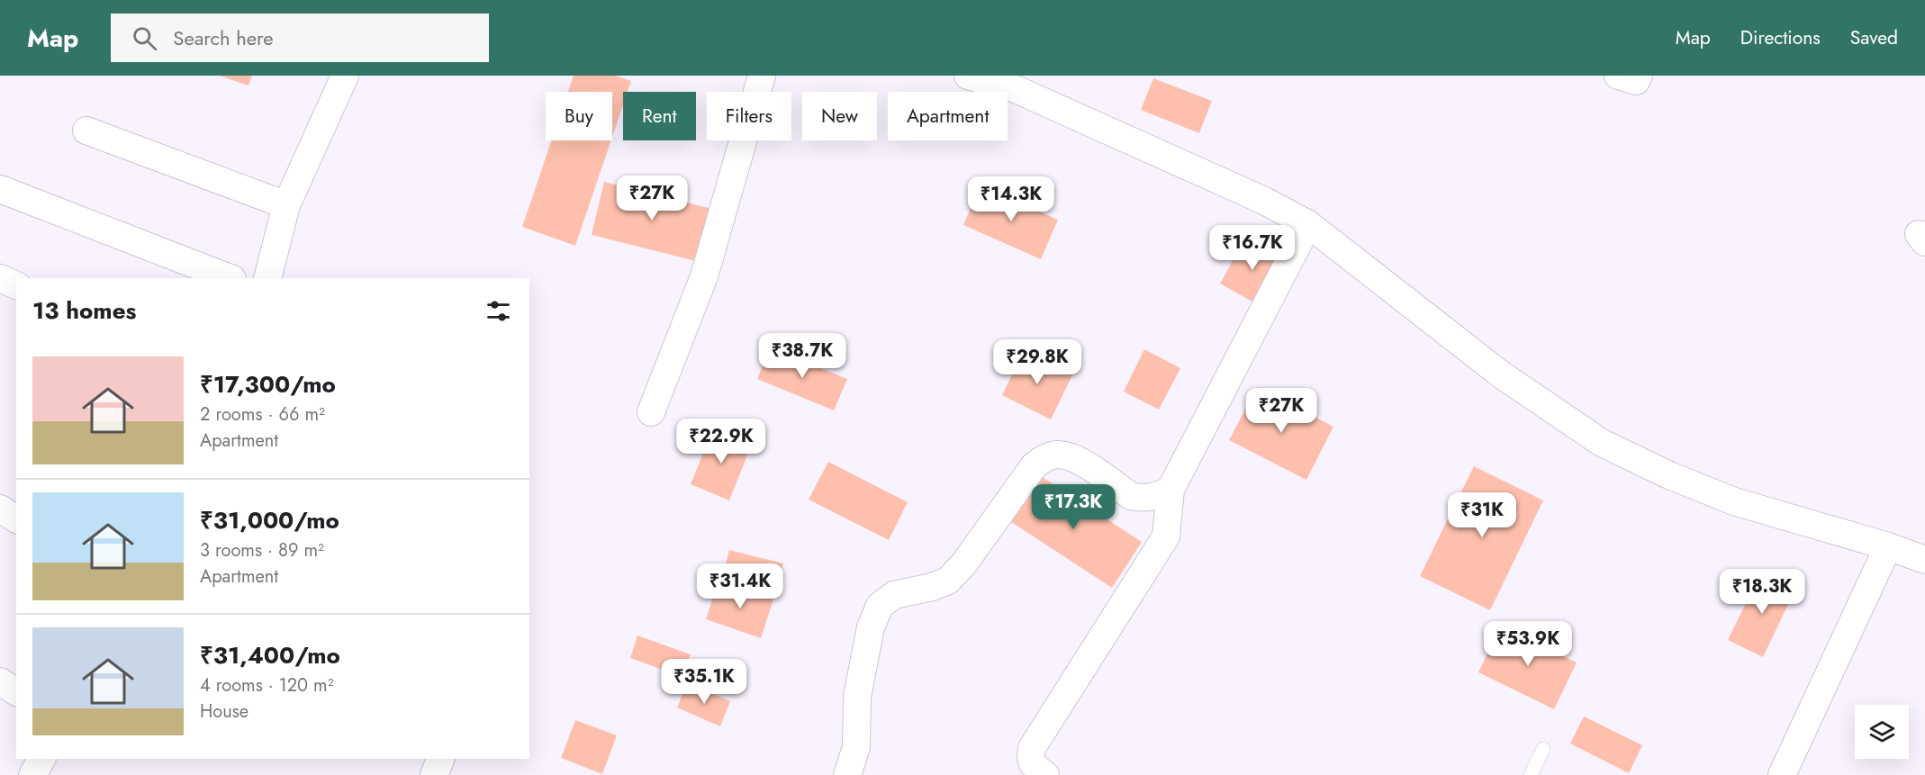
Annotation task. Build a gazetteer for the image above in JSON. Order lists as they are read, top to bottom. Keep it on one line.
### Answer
{"page":{"header":"Map","search":"Search here","nav":["Map","Directions","Saved"],"chip":["Buy","Rent","Filters","New","Apartment"],"price":["₹27K","₹14.3K","₹16.7K","₹38.7K","₹29.8K","₹27K","₹22.9K","₹17.3K","₹31K","₹31.4K","₹18.3K","₹53.9K","₹35.1K"],"heading":"13 homes","list":[{"name":"₹17,300/mo","note":"2 rooms · 66 m² · Apartment"},{"name":"₹31,000/mo","note":"3 rooms · 89 m² · Apartment"},{"name":"₹31,400/mo","note":"4 rooms · 120 m² · House"}]}}
